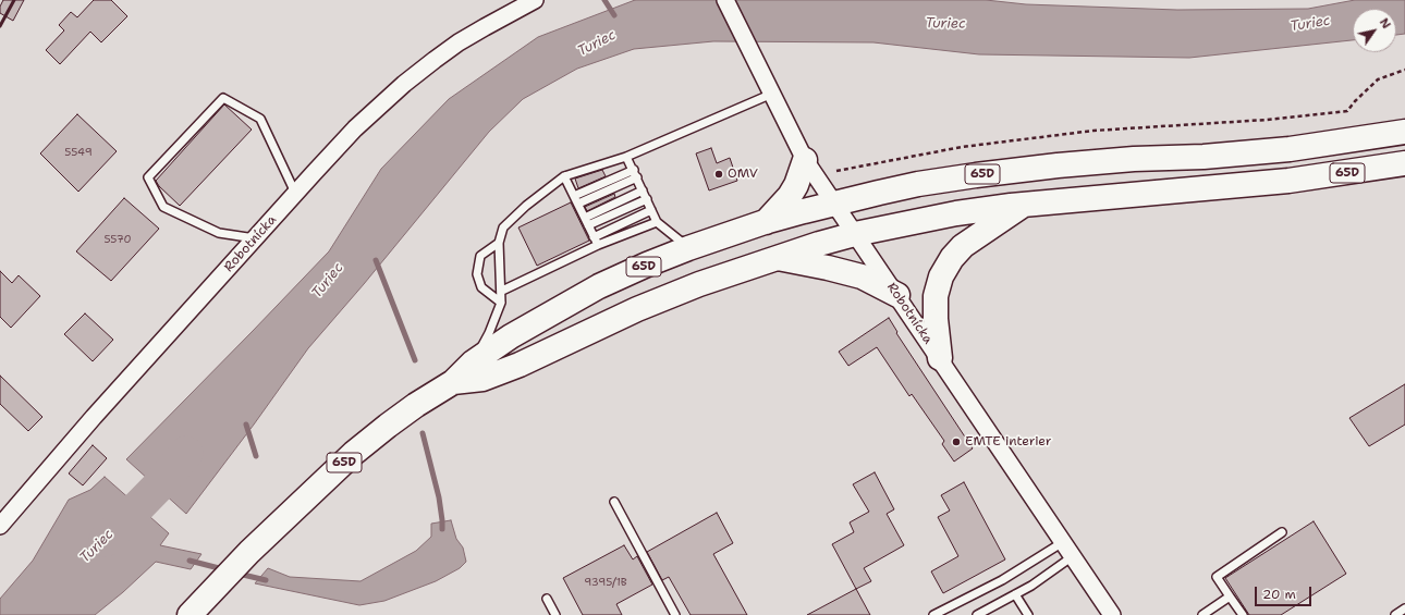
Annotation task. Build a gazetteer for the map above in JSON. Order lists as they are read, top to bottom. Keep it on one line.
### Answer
{"streets":{"main road":["65D"],"street":["Robotnícka"]},"crossings":[["65D","Robotnícka"]],"water":["Turiec"],"places":["OMV","EMTE interier"],"house_numbers":["5549","5570","9395/1B"],"scale_bar":"20 m","north":"top right"}
